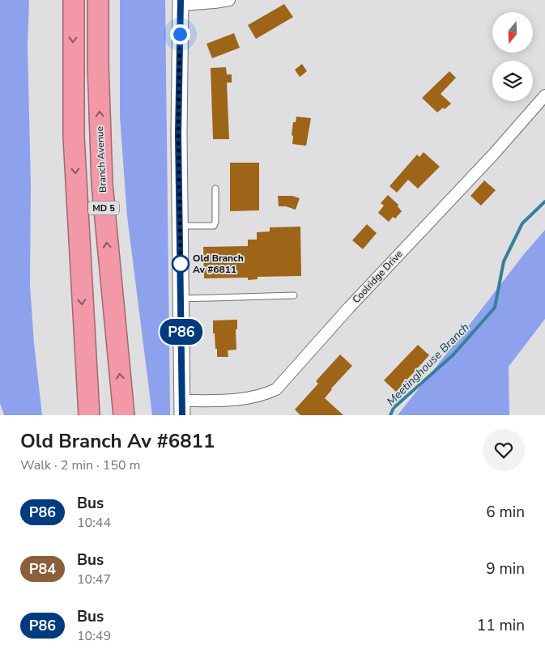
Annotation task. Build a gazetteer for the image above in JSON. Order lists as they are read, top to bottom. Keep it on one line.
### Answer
{"streets":{"highway":["Branch Avenue","MD 5"],"street":["Coolridge Drive"]},"water":["Meetinghouse Branch"],"places":["Old Branch Av #6811"],"lines":["bus line P86"],"north":"bottom","page":{"on_map":"P86","heading":["Old Branch Av #6811","Walk · 2 min · 150 m"],"list":[{"mark":"P86","name":"Bus","note":"10:44","value":"6 min"},{"mark":"P84","name":"Bus","note":"10:47","value":"9 min"},{"mark":"P86","name":"Bus","note":"10:49","value":"11 min"}]}}
